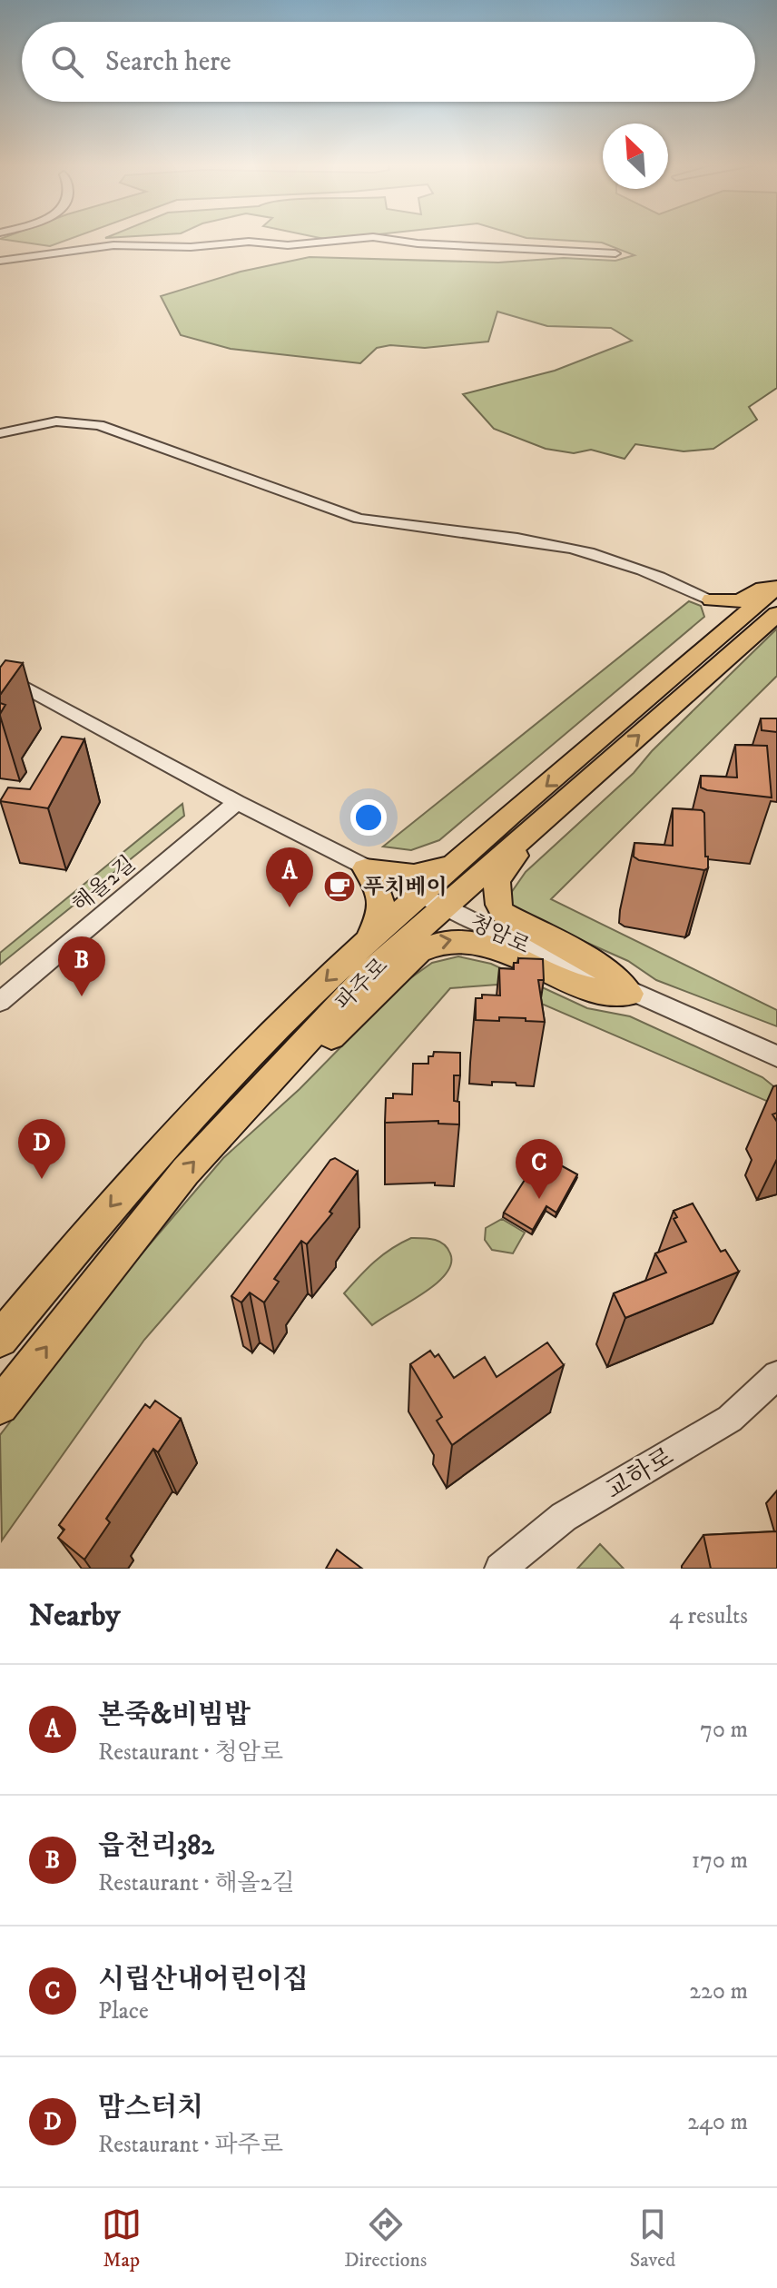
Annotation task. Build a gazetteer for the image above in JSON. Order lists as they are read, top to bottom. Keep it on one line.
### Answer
{"streets":{"main road":["파주로"],"street":["해올2길","청암로","교하로"]},"crossings":[["해올2길","청암로"],["청암로","파주로"]],"places":{"cafe":["푸치베이"]},"north":"top left","page":{"search":"Search here","pins":["A","B","D","C"],"heading":["Nearby","4 results"],"list":[{"mark":"A","name":"본죽&비빔밥","note":"Restaurant · 청암로","value":"70 m"},{"mark":"B","name":"읍천리382","note":"Restaurant · 해올2길","value":"170 m"},{"mark":"C","name":"시립산내어린이집","note":"Place","value":"220 m"},{"mark":"D","name":"맘스터치","note":"Restaurant · 파주로","value":"240 m"}],"nav":["Map","Directions","Saved"]}}
